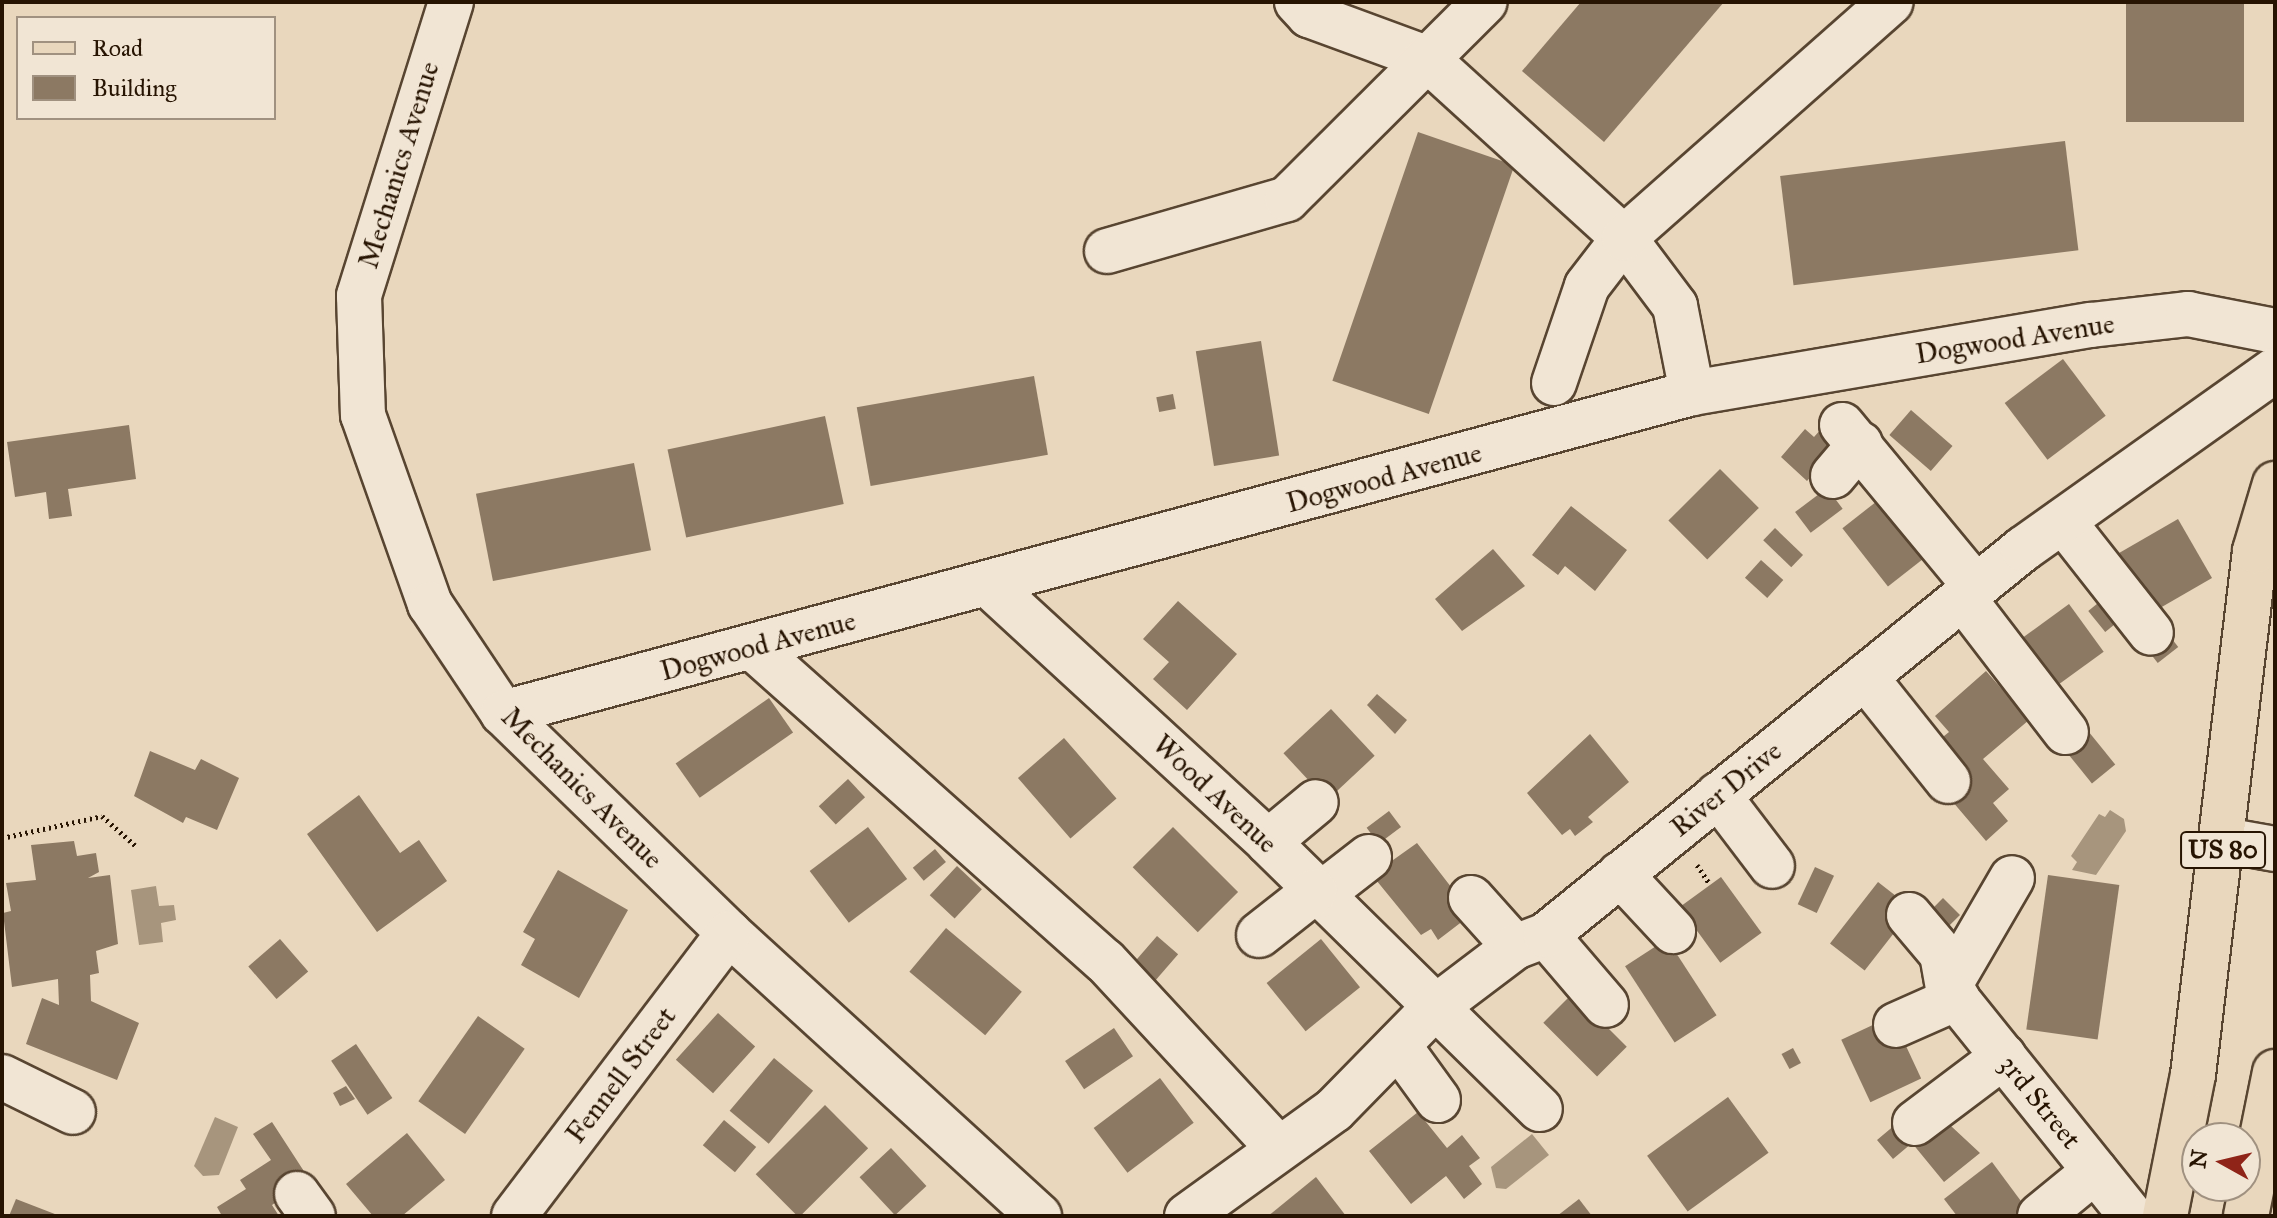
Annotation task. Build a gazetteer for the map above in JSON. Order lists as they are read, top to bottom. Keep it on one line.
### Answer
{"streets":{"main road":["US 80"],"street":["Mechanics Avenue","Dogwood Avenue","River Drive","Wood Avenue","Fennell Street","3rd Street"]},"crossings":[["Mechanics Avenue","Dogwood Avenue"],["Mechanics Avenue","Fennell Street"],["Dogwood Avenue","Wood Avenue"],["River Drive","Wood Avenue"]],"legend":["Road","Building"],"north":"left"}
